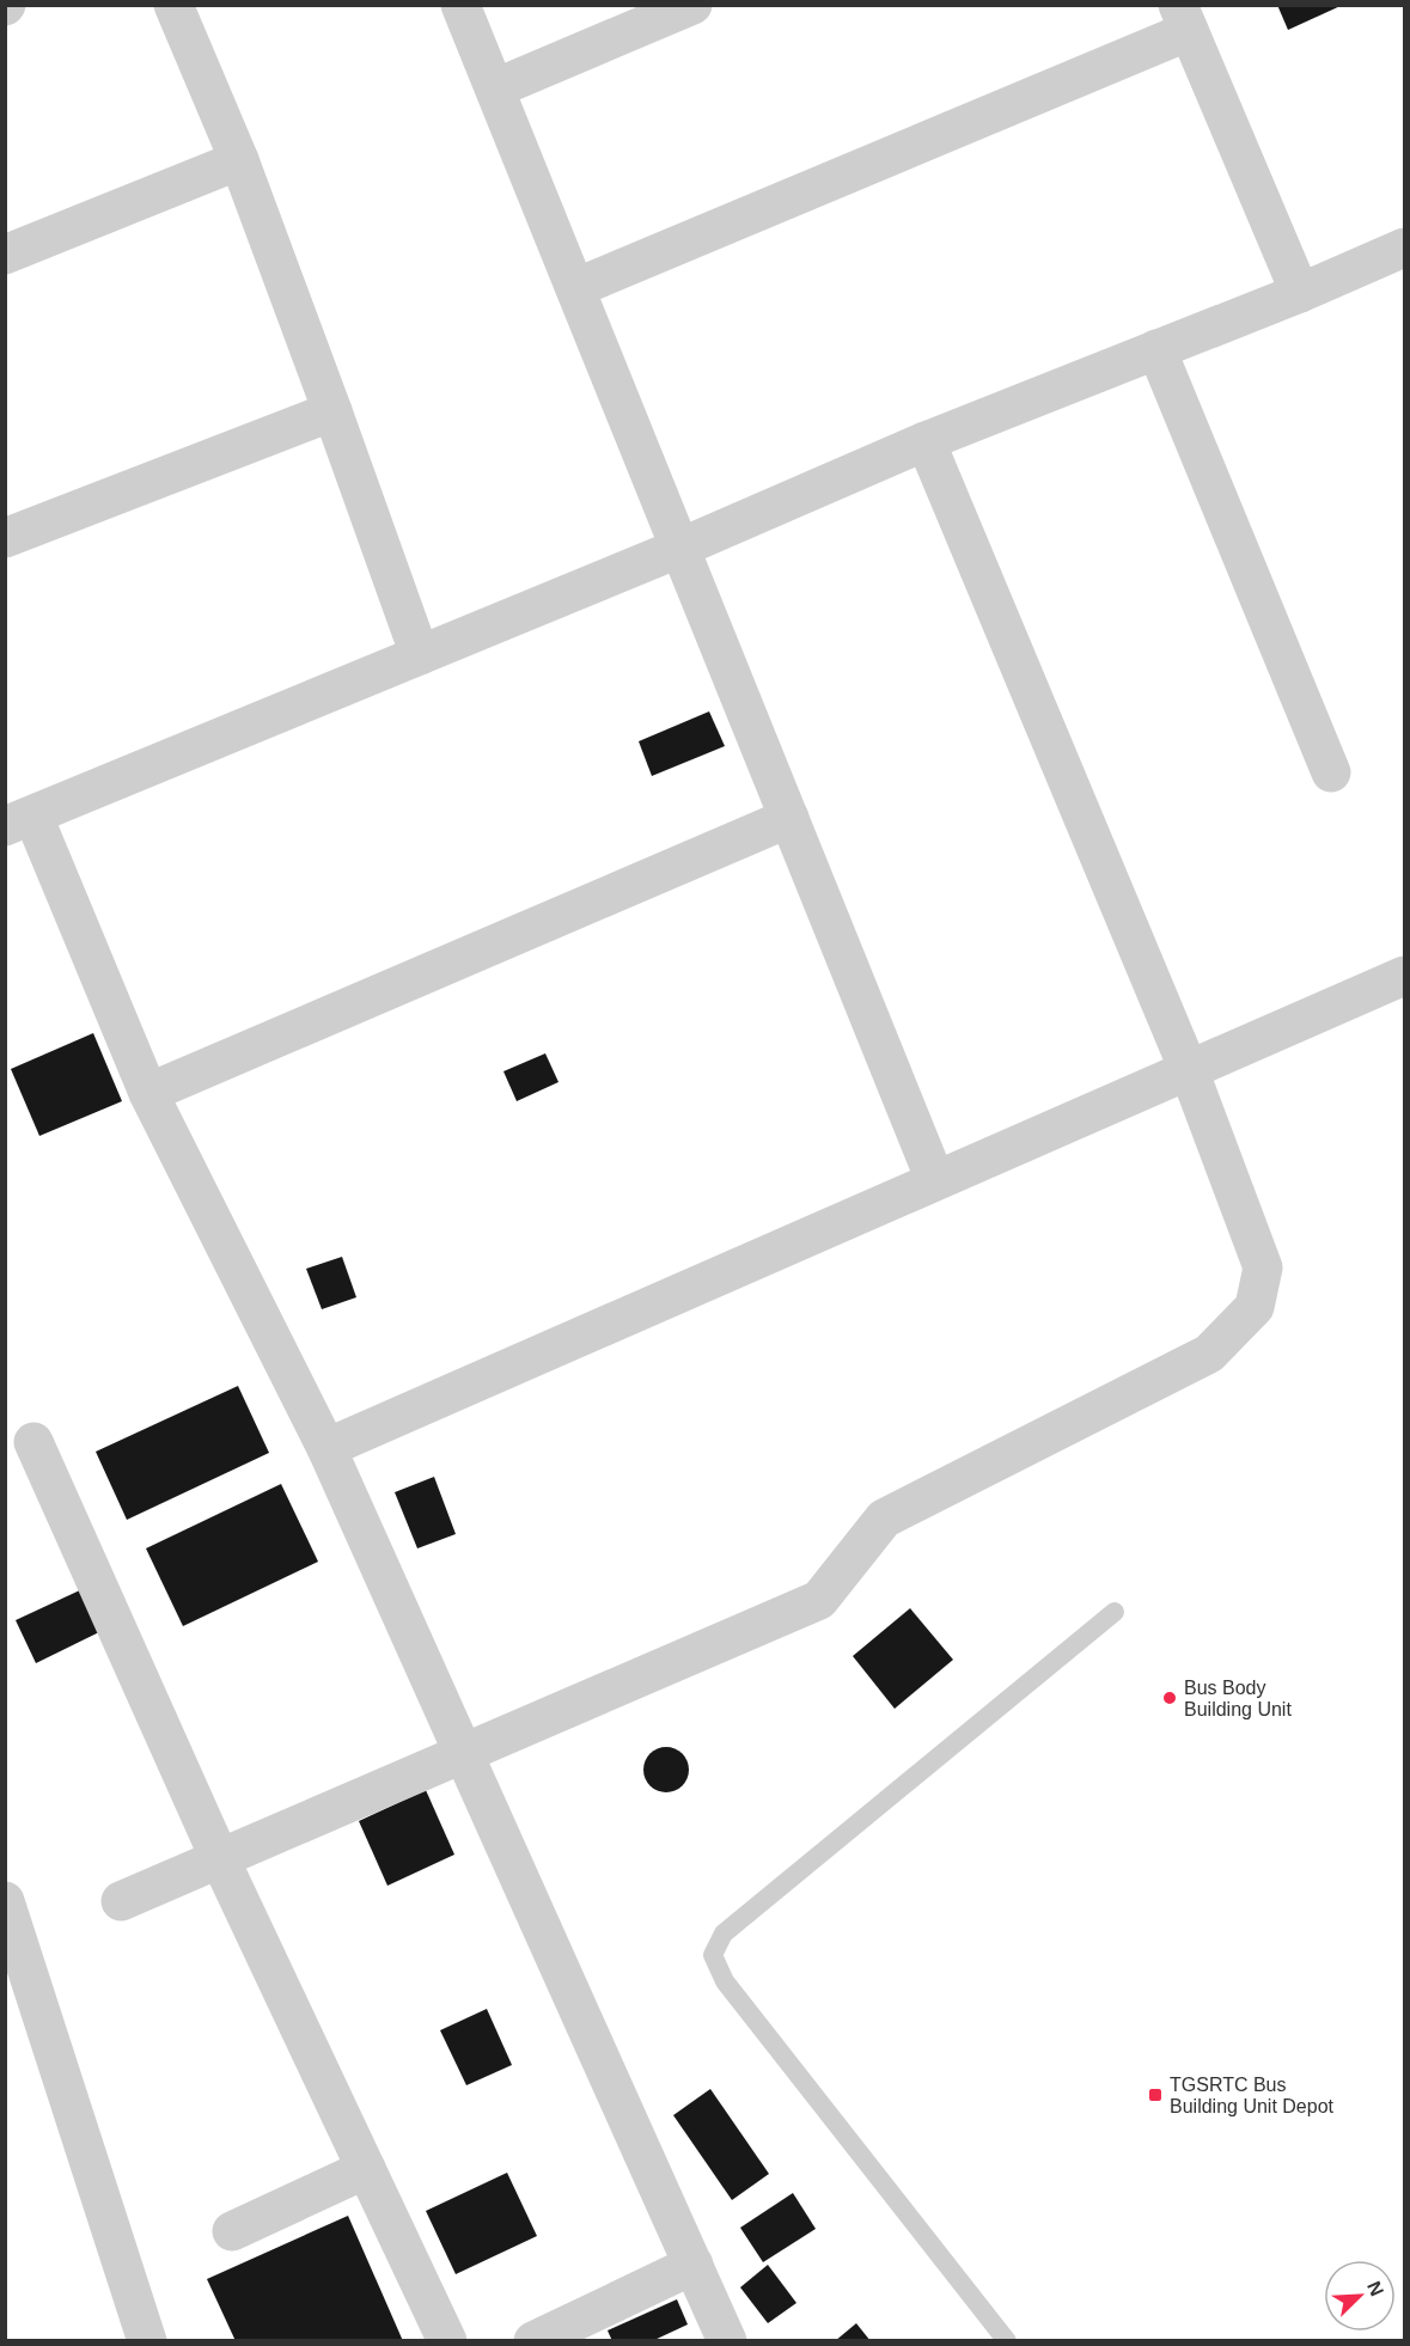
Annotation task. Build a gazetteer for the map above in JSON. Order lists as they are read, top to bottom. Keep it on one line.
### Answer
{"places":{"other":["Bus Body Building Unit"],"transit":["TGSRTC Bus Building Unit Depot"]},"north":"top right"}
